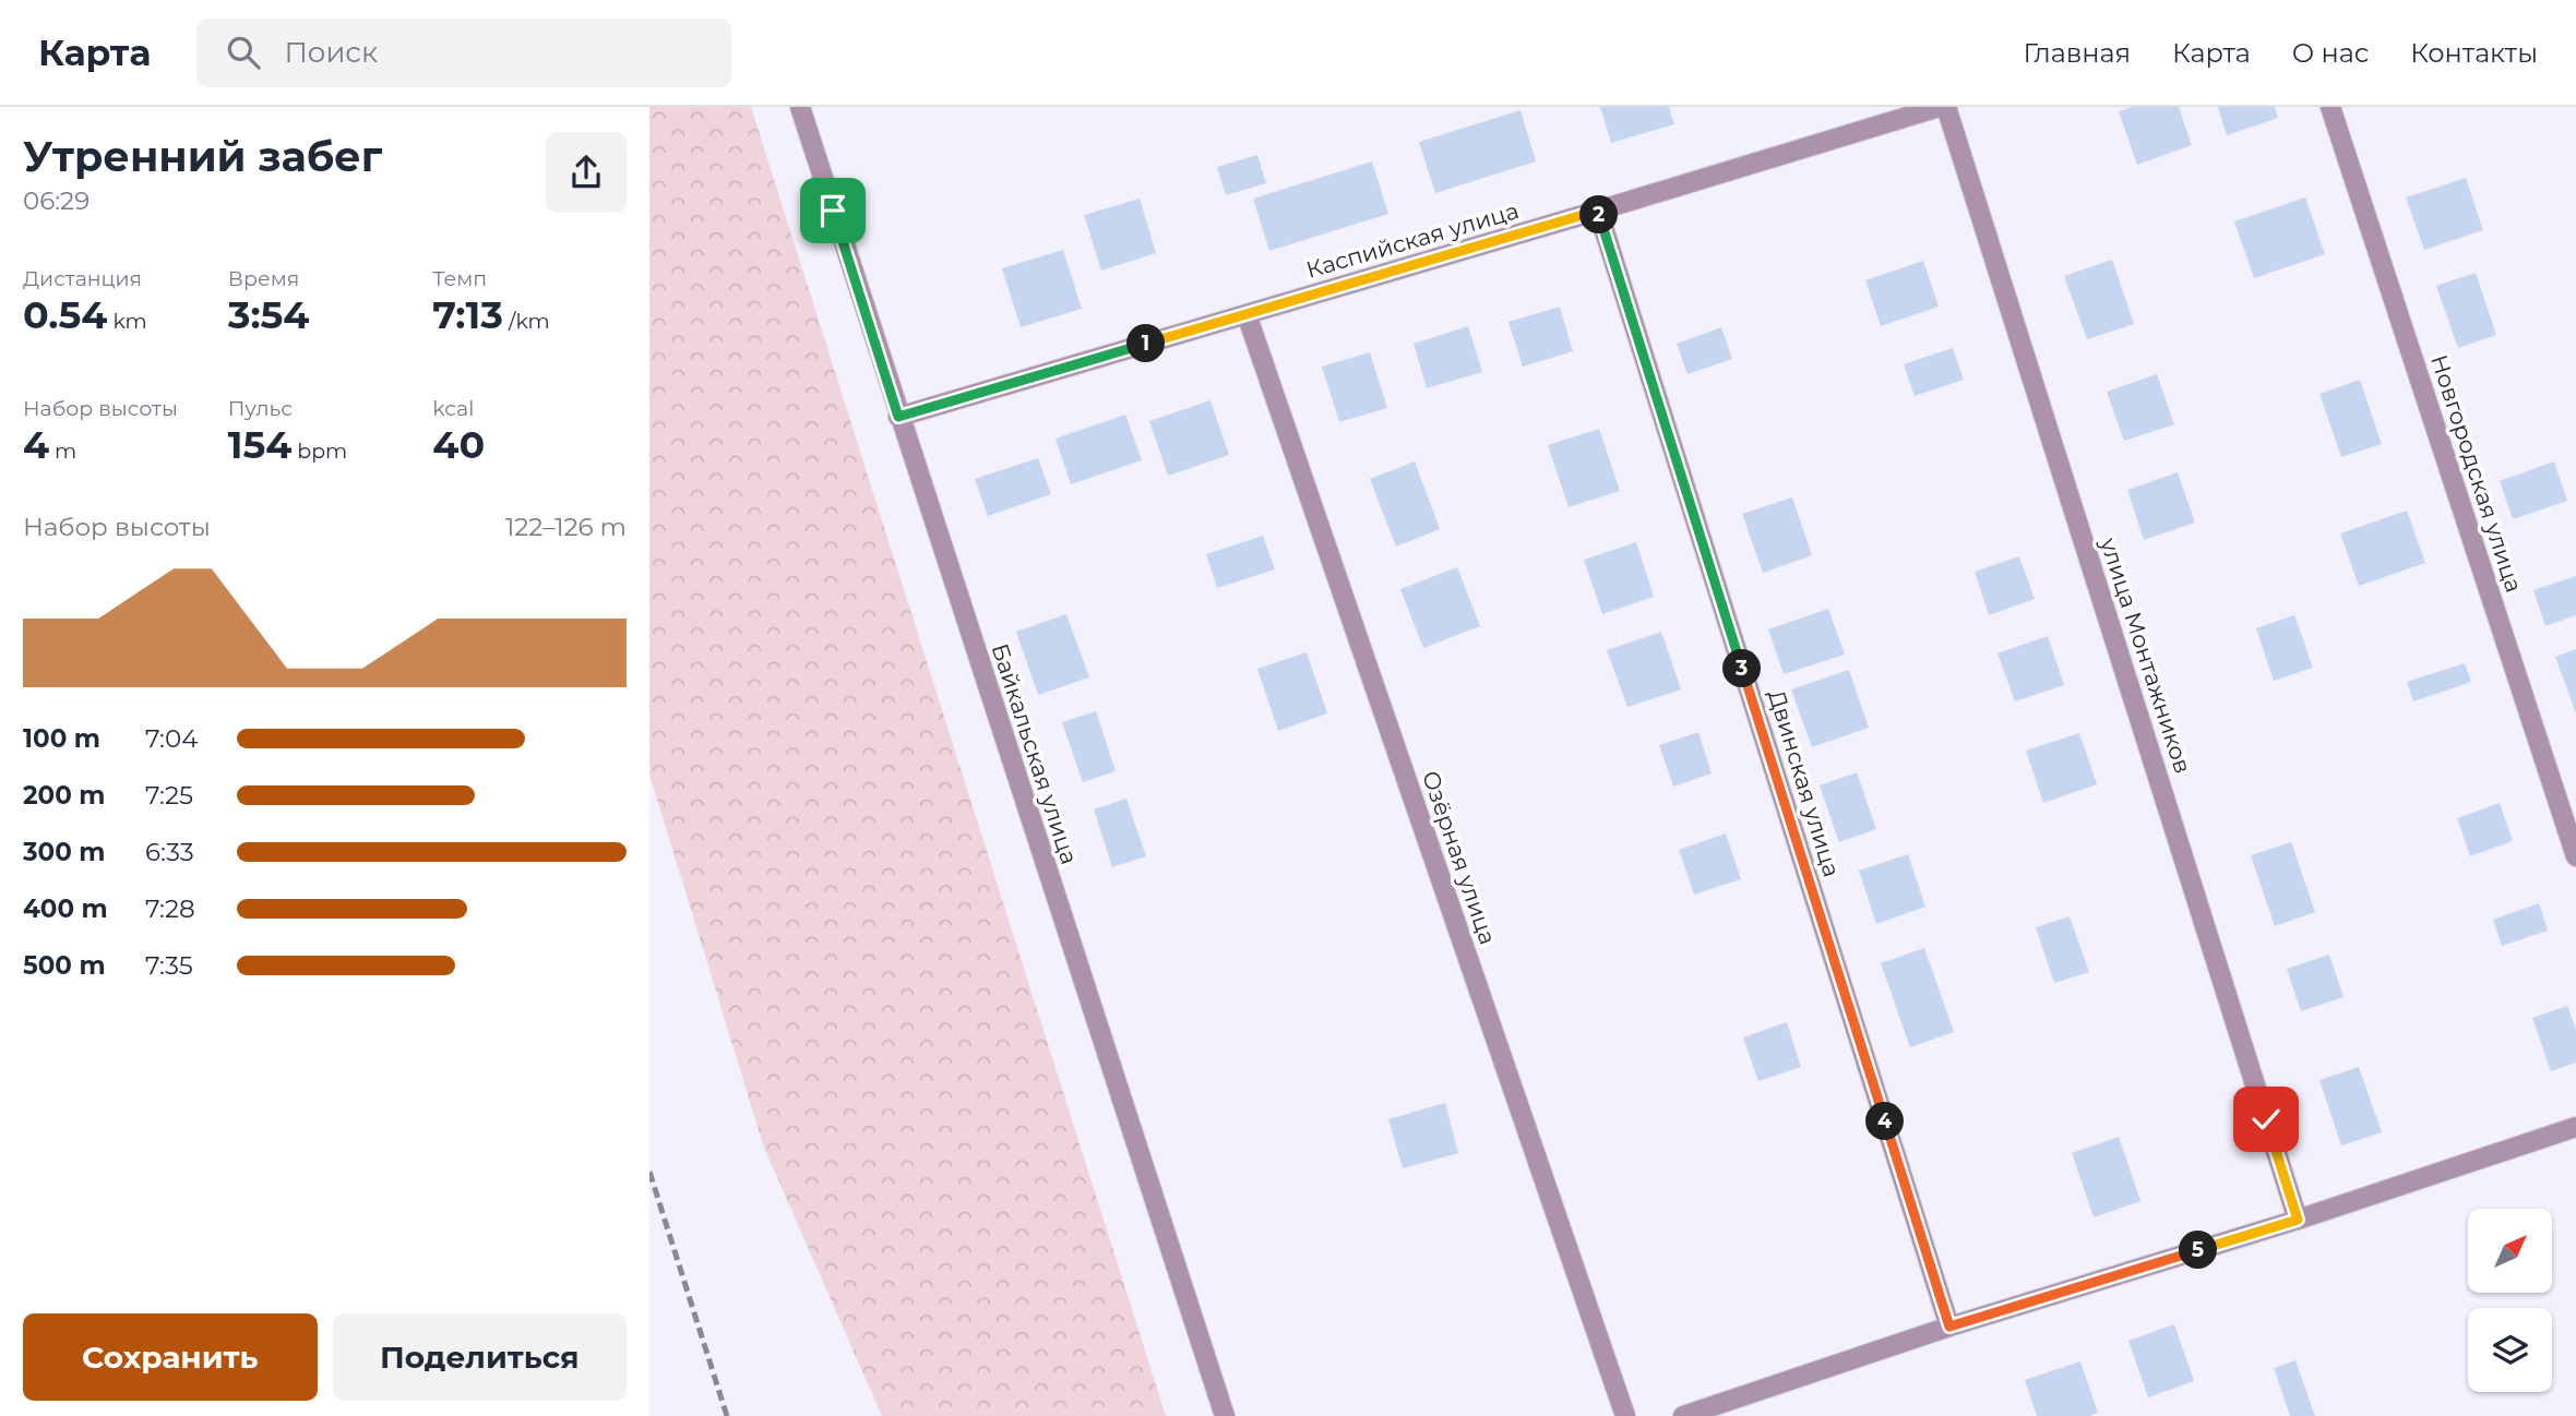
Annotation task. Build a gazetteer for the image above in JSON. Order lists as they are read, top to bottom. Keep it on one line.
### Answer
{"streets":{"street":["Каспийская улица","Новгородская улица","улица Монтажников","Байкальская улица","Двинская улица","Озёрная улица"]},"crossings":[["Каспийская улица","Байкальская улица"],["Каспийская улица","Двинская улица"],["Каспийская улица","Озёрная улица"]],"north":"top right","page":{"header":"Карта","search":"Поиск","nav":["Главная","Карта","О нас","Контакты"],"heading":["Утренний забег","06:29"],"pins":["2","1","3","4","5"],"stats":[["Дистанция","0.54 km"],["Время","3:54"],["Темп","7:13 /km"],["Набор высоты","4 m"],["Пульс","154 bpm"],["kcal","40"]],"chart":["Набор высоты","122–126 m"],"list":[{"name":"100 m","note":"7:04"},{"name":"200 m","note":"7:25"},{"name":"300 m","note":"6:33"},{"name":"400 m","note":"7:28"},{"name":"500 m","note":"7:35"}],"buttons":["Сохранить","Поделиться"]}}
